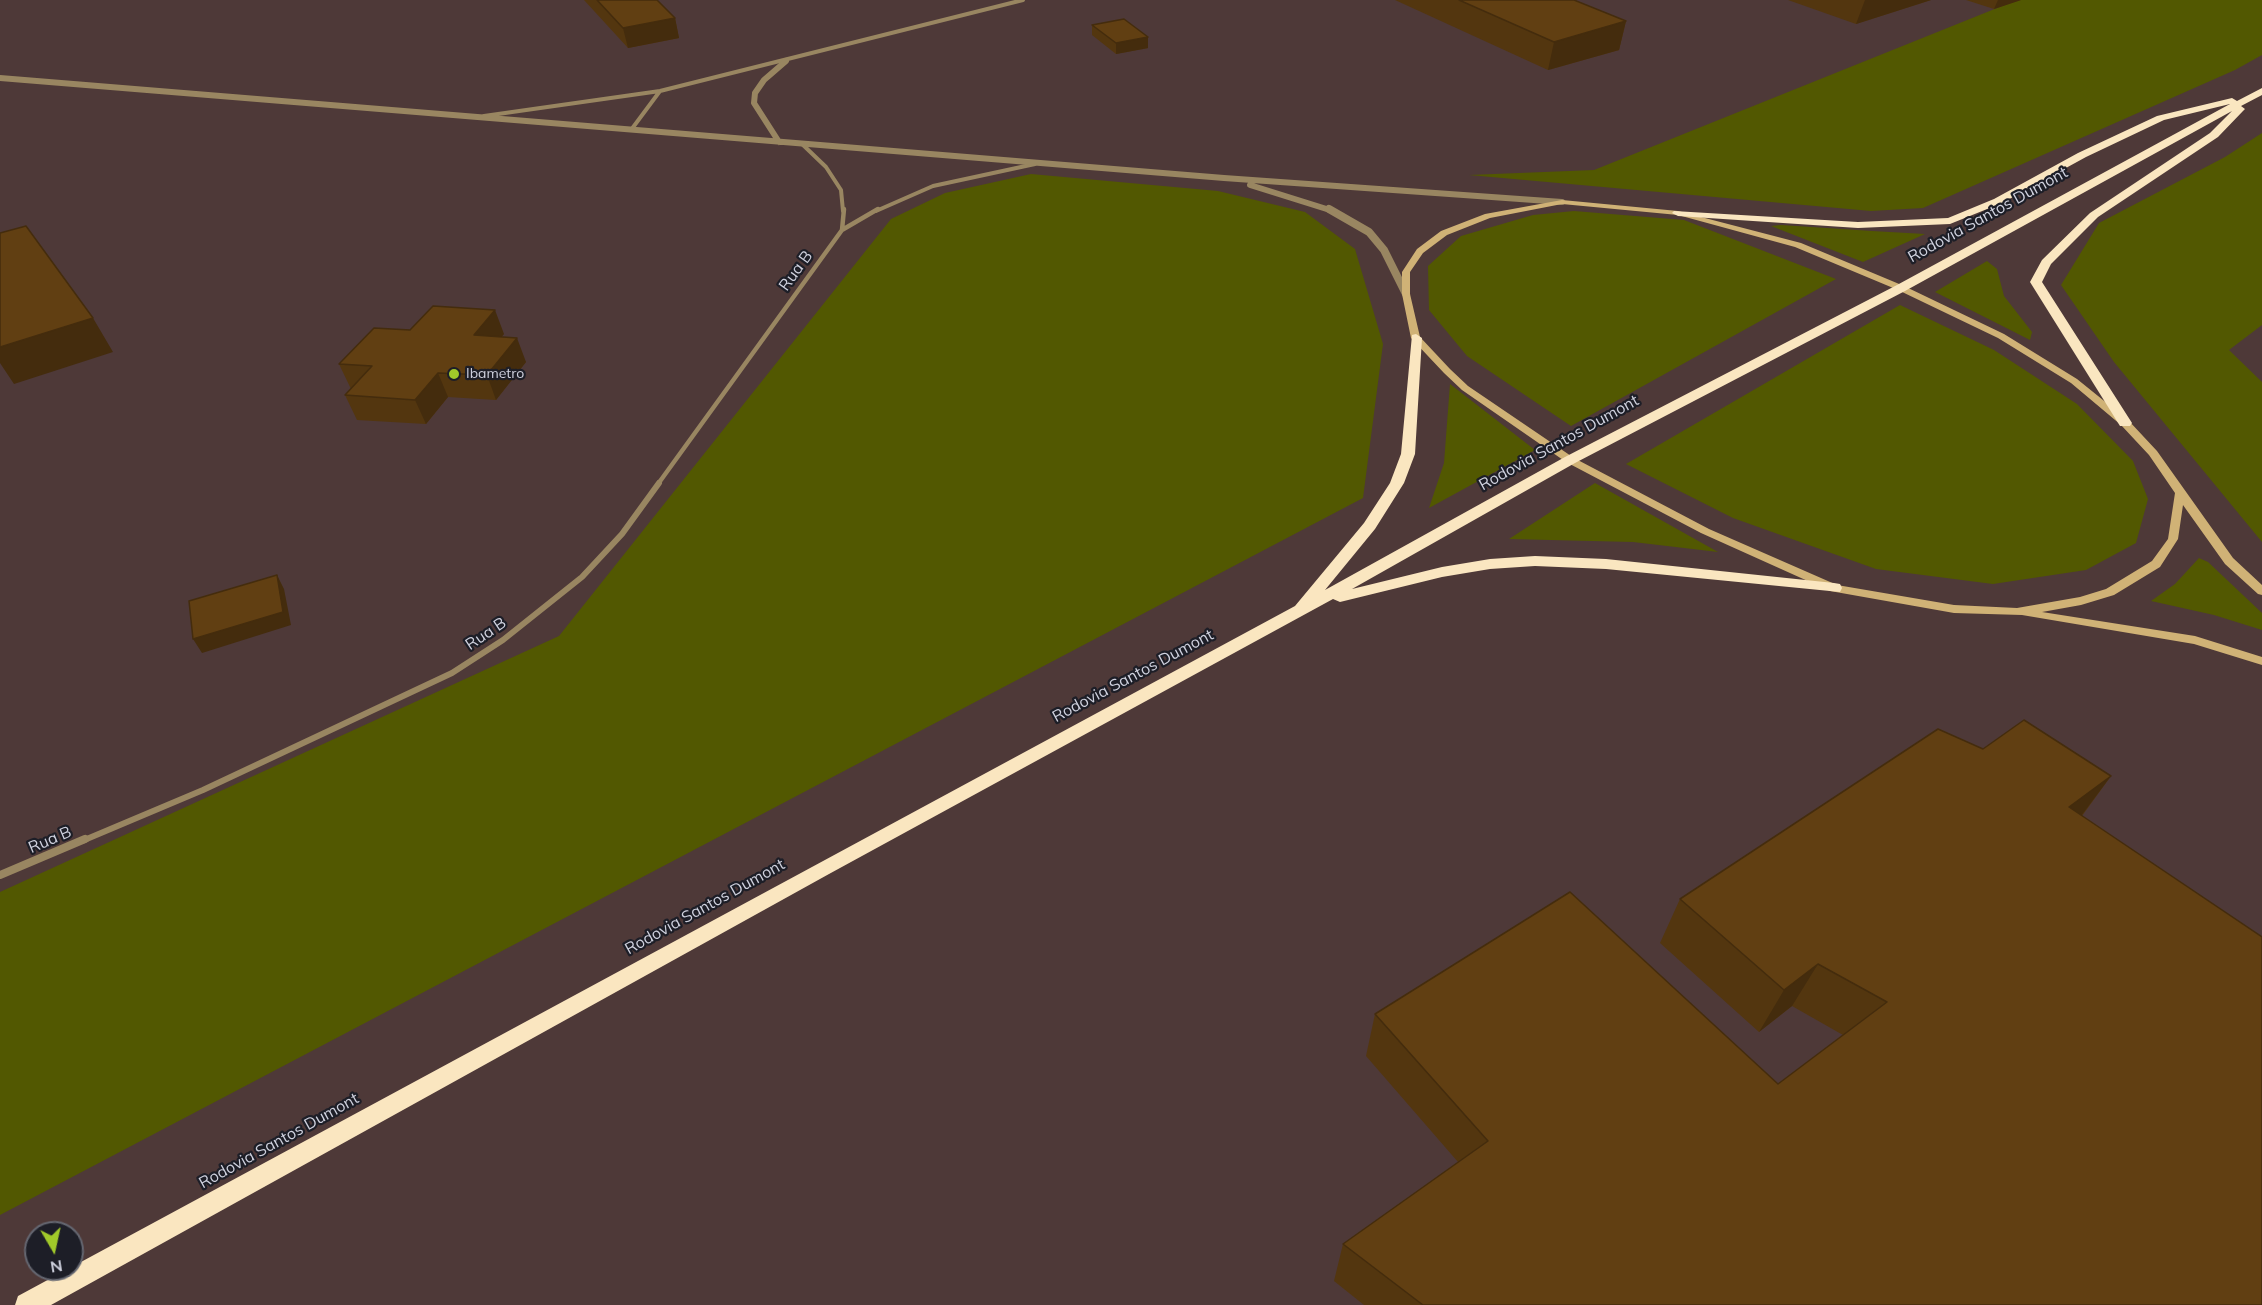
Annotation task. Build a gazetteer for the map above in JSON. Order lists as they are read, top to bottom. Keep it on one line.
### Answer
{"streets":{"highway":["Rodovia Santos Dumont"],"street":["Rua B"]},"places":["Ibametro"],"north":"bottom"}
